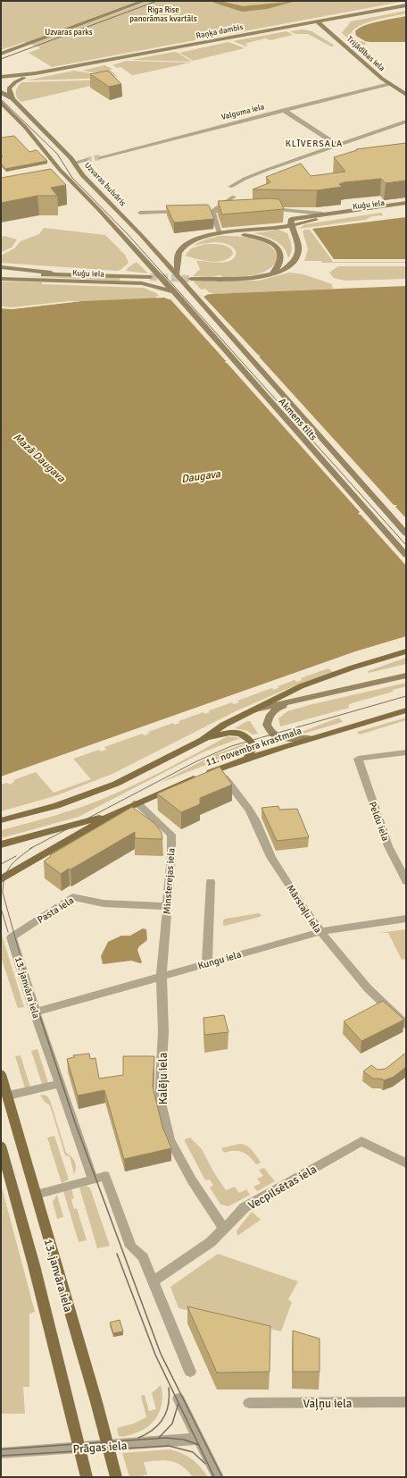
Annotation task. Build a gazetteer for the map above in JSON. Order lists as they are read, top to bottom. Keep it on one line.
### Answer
{"streets":{"main road":["Raņķa dambis","Trijādības iela","Uzvaras bulvāris","Kuģu iela","Akmens tilts","11. novembra krastmala","13. janvāra iela"],"street":["Valguma iela","Peldu iela","Minsterejas iela","Mārstaļu iela","Pasta iela","Kungu iela","Kalēju iela","Vecpilsētas iela","Vaļņu iela","Prāgas iela"]},"crossings":[["Raņķa dambis","Trijādības iela"],["Raņķa dambis","Uzvaras bulvāris"],["Trijādības iela","Valguma iela"],["Uzvaras bulvāris","Akmens tilts"],["Kuģu iela","Akmens tilts"],["11. novembra krastmala","Minsterejas iela"],["Minsterejas iela","Pasta iela"],["Minsterejas iela","Kungu iela"],["Minsterejas iela","Kalēju iela"],["Mārstaļu iela","Kungu iela"],["Pasta iela","13. janvāra iela"],["Kungu iela","13. janvāra iela"],["Kungu iela","Kalēju iela"],["13. janvāra iela","Prāgas iela"],["Kalēju iela","Vecpilsētas iela"]],"districts":["KLĪVERSALA"],"water":["Mazā Daugava","Daugava"],"parks":["Riga Rise panorāmas kvartāls","Uzvaras parks"]}
